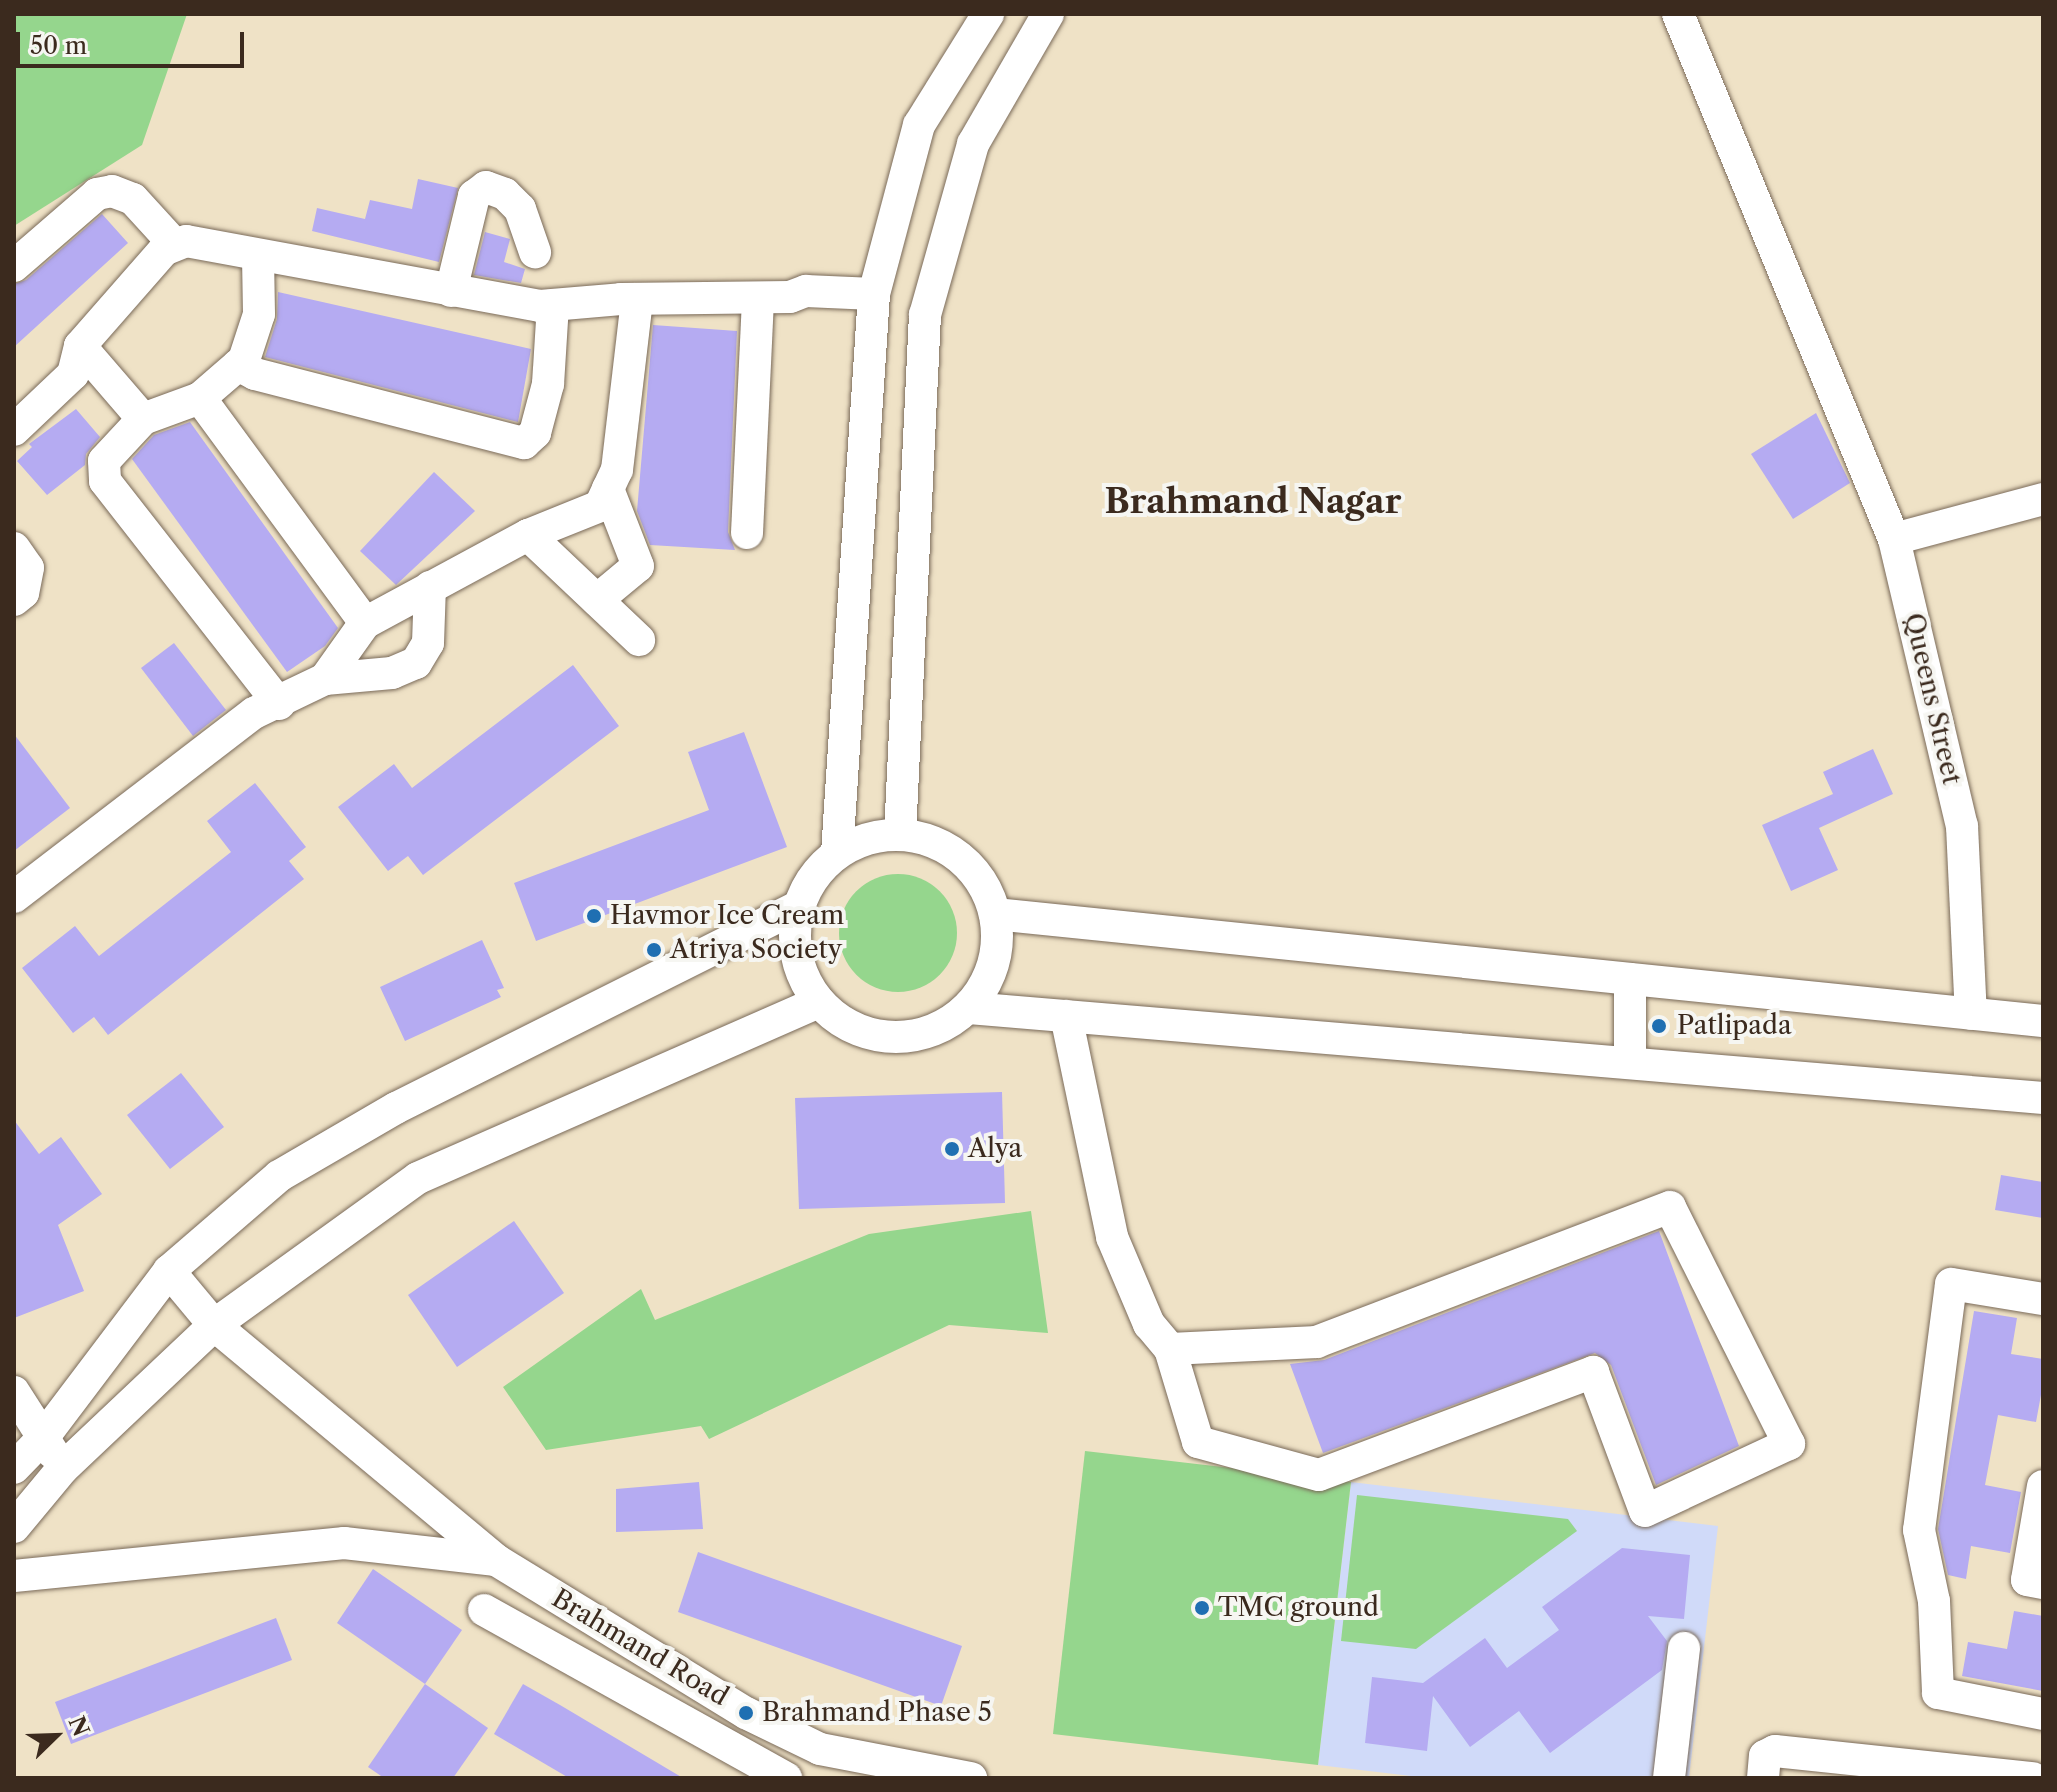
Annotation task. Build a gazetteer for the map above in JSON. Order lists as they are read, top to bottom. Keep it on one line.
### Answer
{"streets":{"street":["Queens Street","Brahmand Road"]},"districts":["Brahmand Nagar"],"places":["Havmor Ice Cream","Atriya Society","Patlipada","Alya","TMC ground","Brahmand Phase 5"],"scale_bar":"50 m","north":"top right"}
